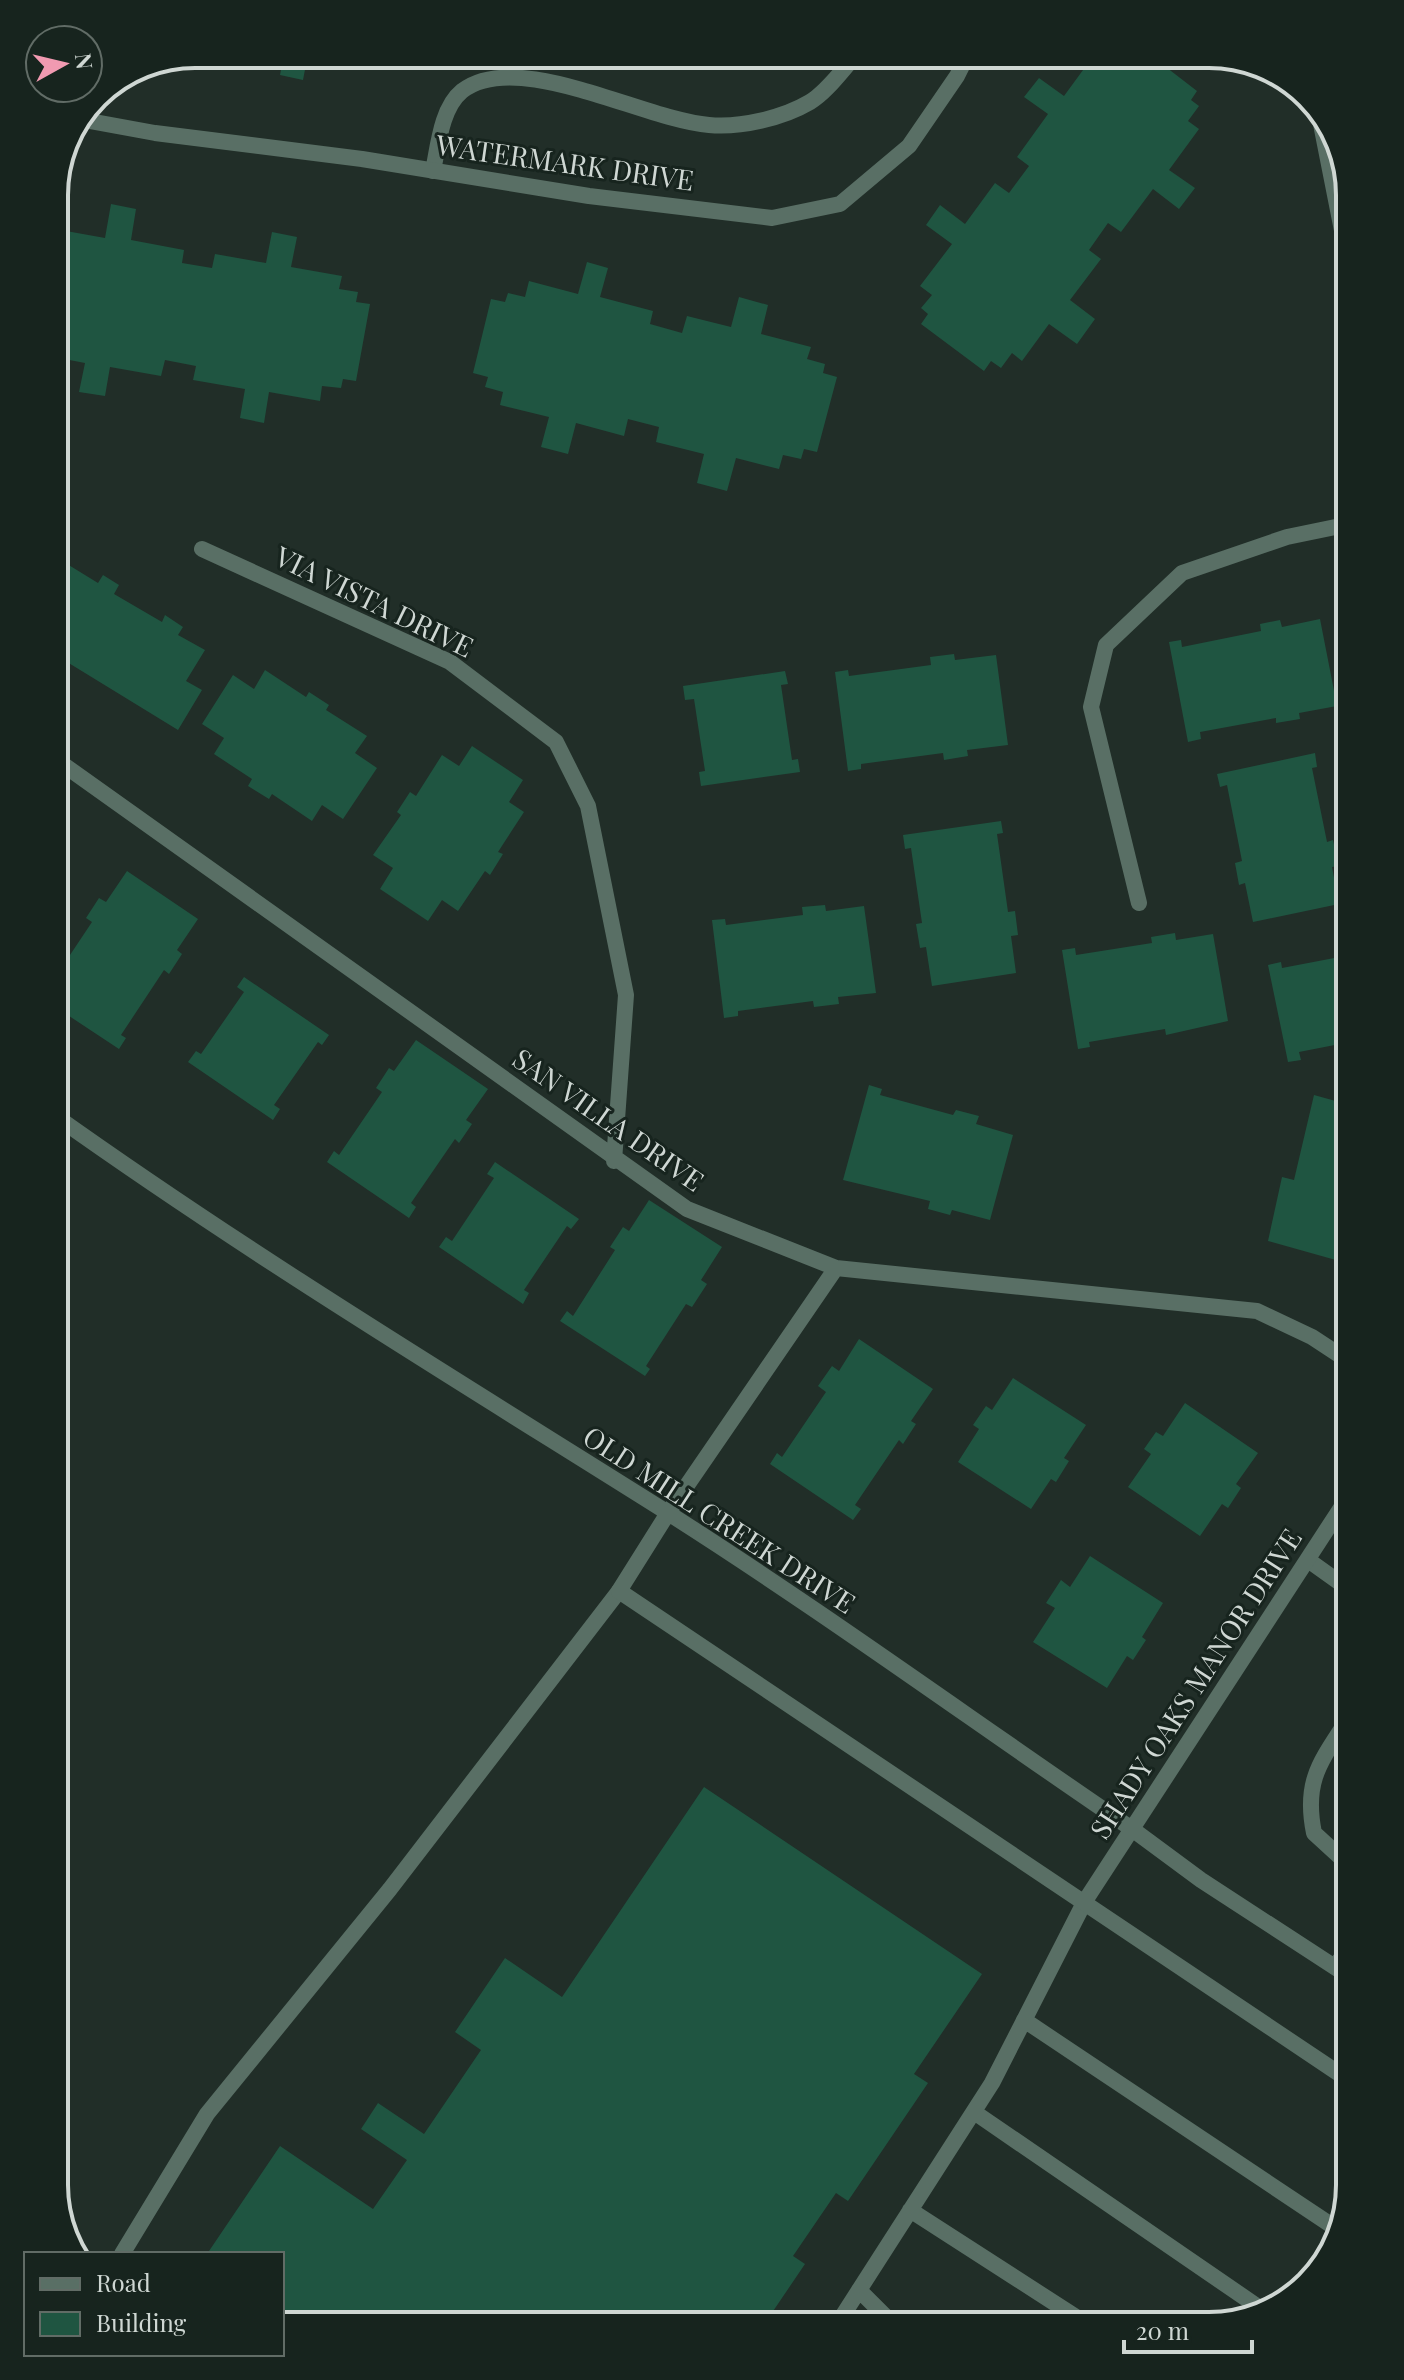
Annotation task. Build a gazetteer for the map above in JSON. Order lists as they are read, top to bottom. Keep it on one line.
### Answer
{"streets":{"street":["WATERMARK DRIVE","VIA VISTA DRIVE","SAN VILLA DRIVE","OLD MILL CREEK DRIVE","SHADY OAKS MANOR DRIVE"]},"crossings":[["VIA VISTA DRIVE","SAN VILLA DRIVE"],["OLD MILL CREEK DRIVE","SHADY OAKS MANOR DRIVE"]],"legend":["Road","Building"],"scale_bar":"20 m","north":"right"}
